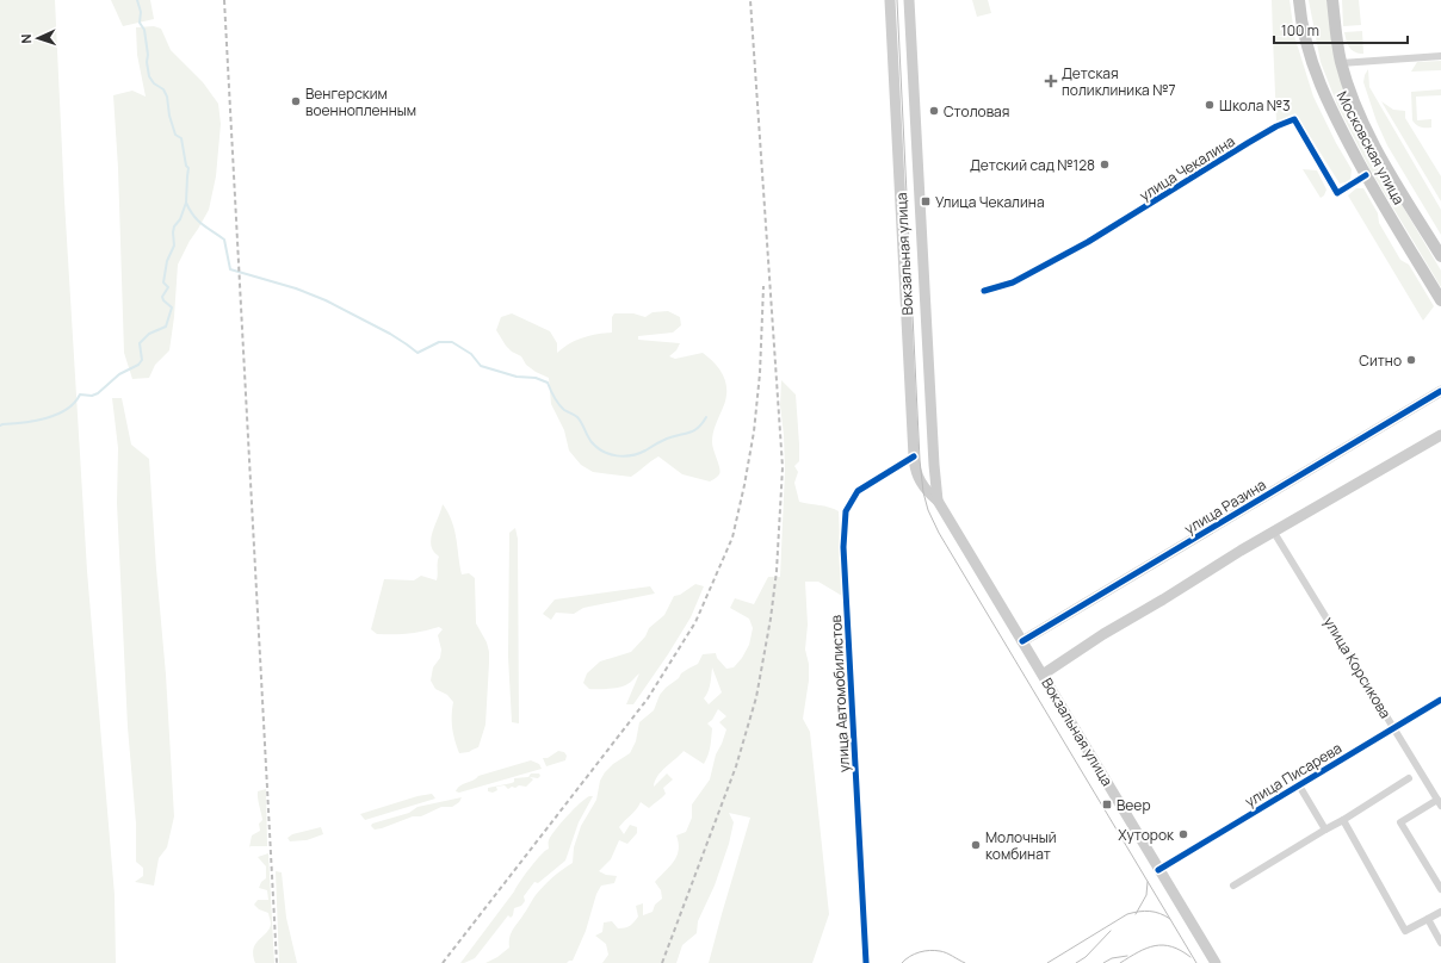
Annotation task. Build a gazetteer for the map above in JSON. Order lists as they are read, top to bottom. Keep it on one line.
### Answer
{"streets":{"main road":["Московская улица","Вокзальная улица","улица Разина"],"street":["улица Чекалина","улица Корсикова","улица Автомобилистов","улица Писарева"]},"crossings":[["Московская улица","улица Чекалина"],["Вокзальная улица","улица Разина"],["Вокзальная улица","улица Автомобилистов"],["Вокзальная улица","улица Писарева"],["улица Корсикова","улица Писарева"]],"places":{"health":["Детская поликлиника №7"],"other":["Венгерским военнопленным","Школа №3","Столовая","Детский сад №128","Ситно","Хуторок","Молочный комбинат"],"transit":["Улица Чекалина","Веер"]},"scale_bar":"100 m","north":"left"}
